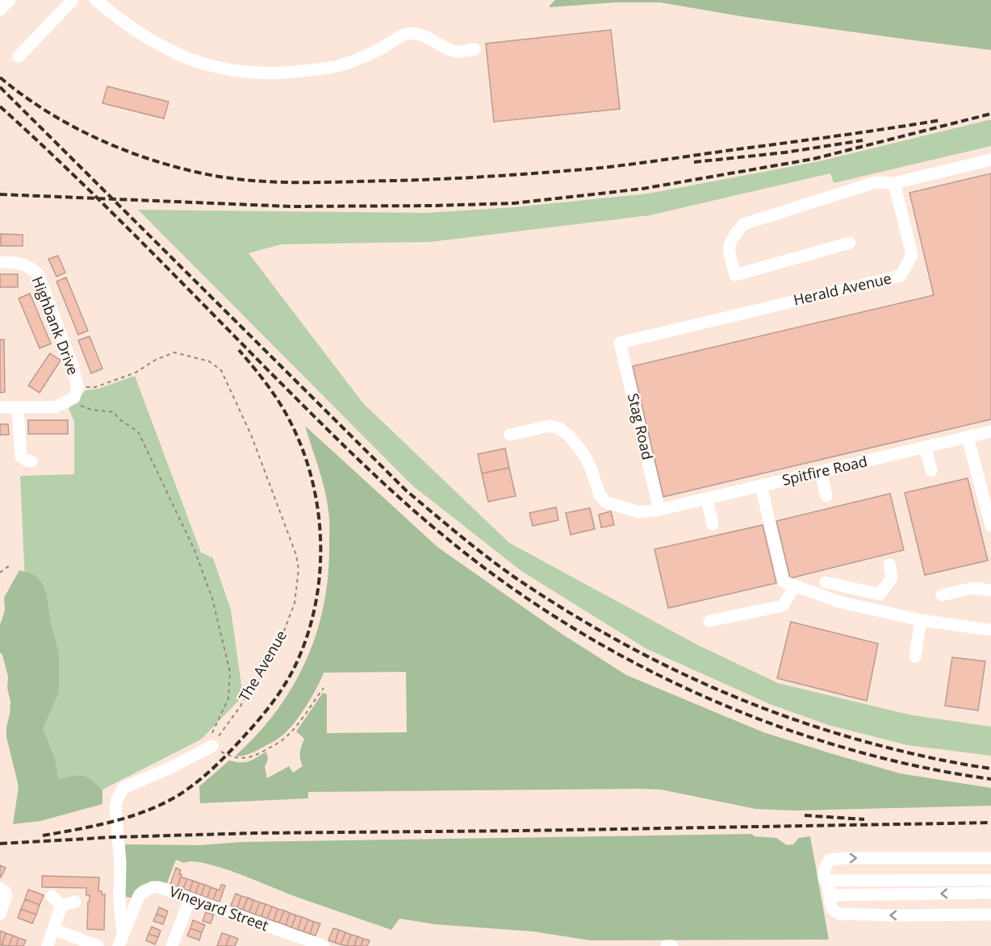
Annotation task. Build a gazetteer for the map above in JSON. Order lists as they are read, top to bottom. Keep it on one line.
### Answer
{"streets":{"street":["Herald Avenue","Highbank Drive","Stag Road","Spitfire Road","Vineyard Street"],"path":["The Avenue"]},"crossings":[["Herald Avenue","Stag Road"],["Highbank Drive","The Avenue"],["Stag Road","Spitfire Road"]]}
